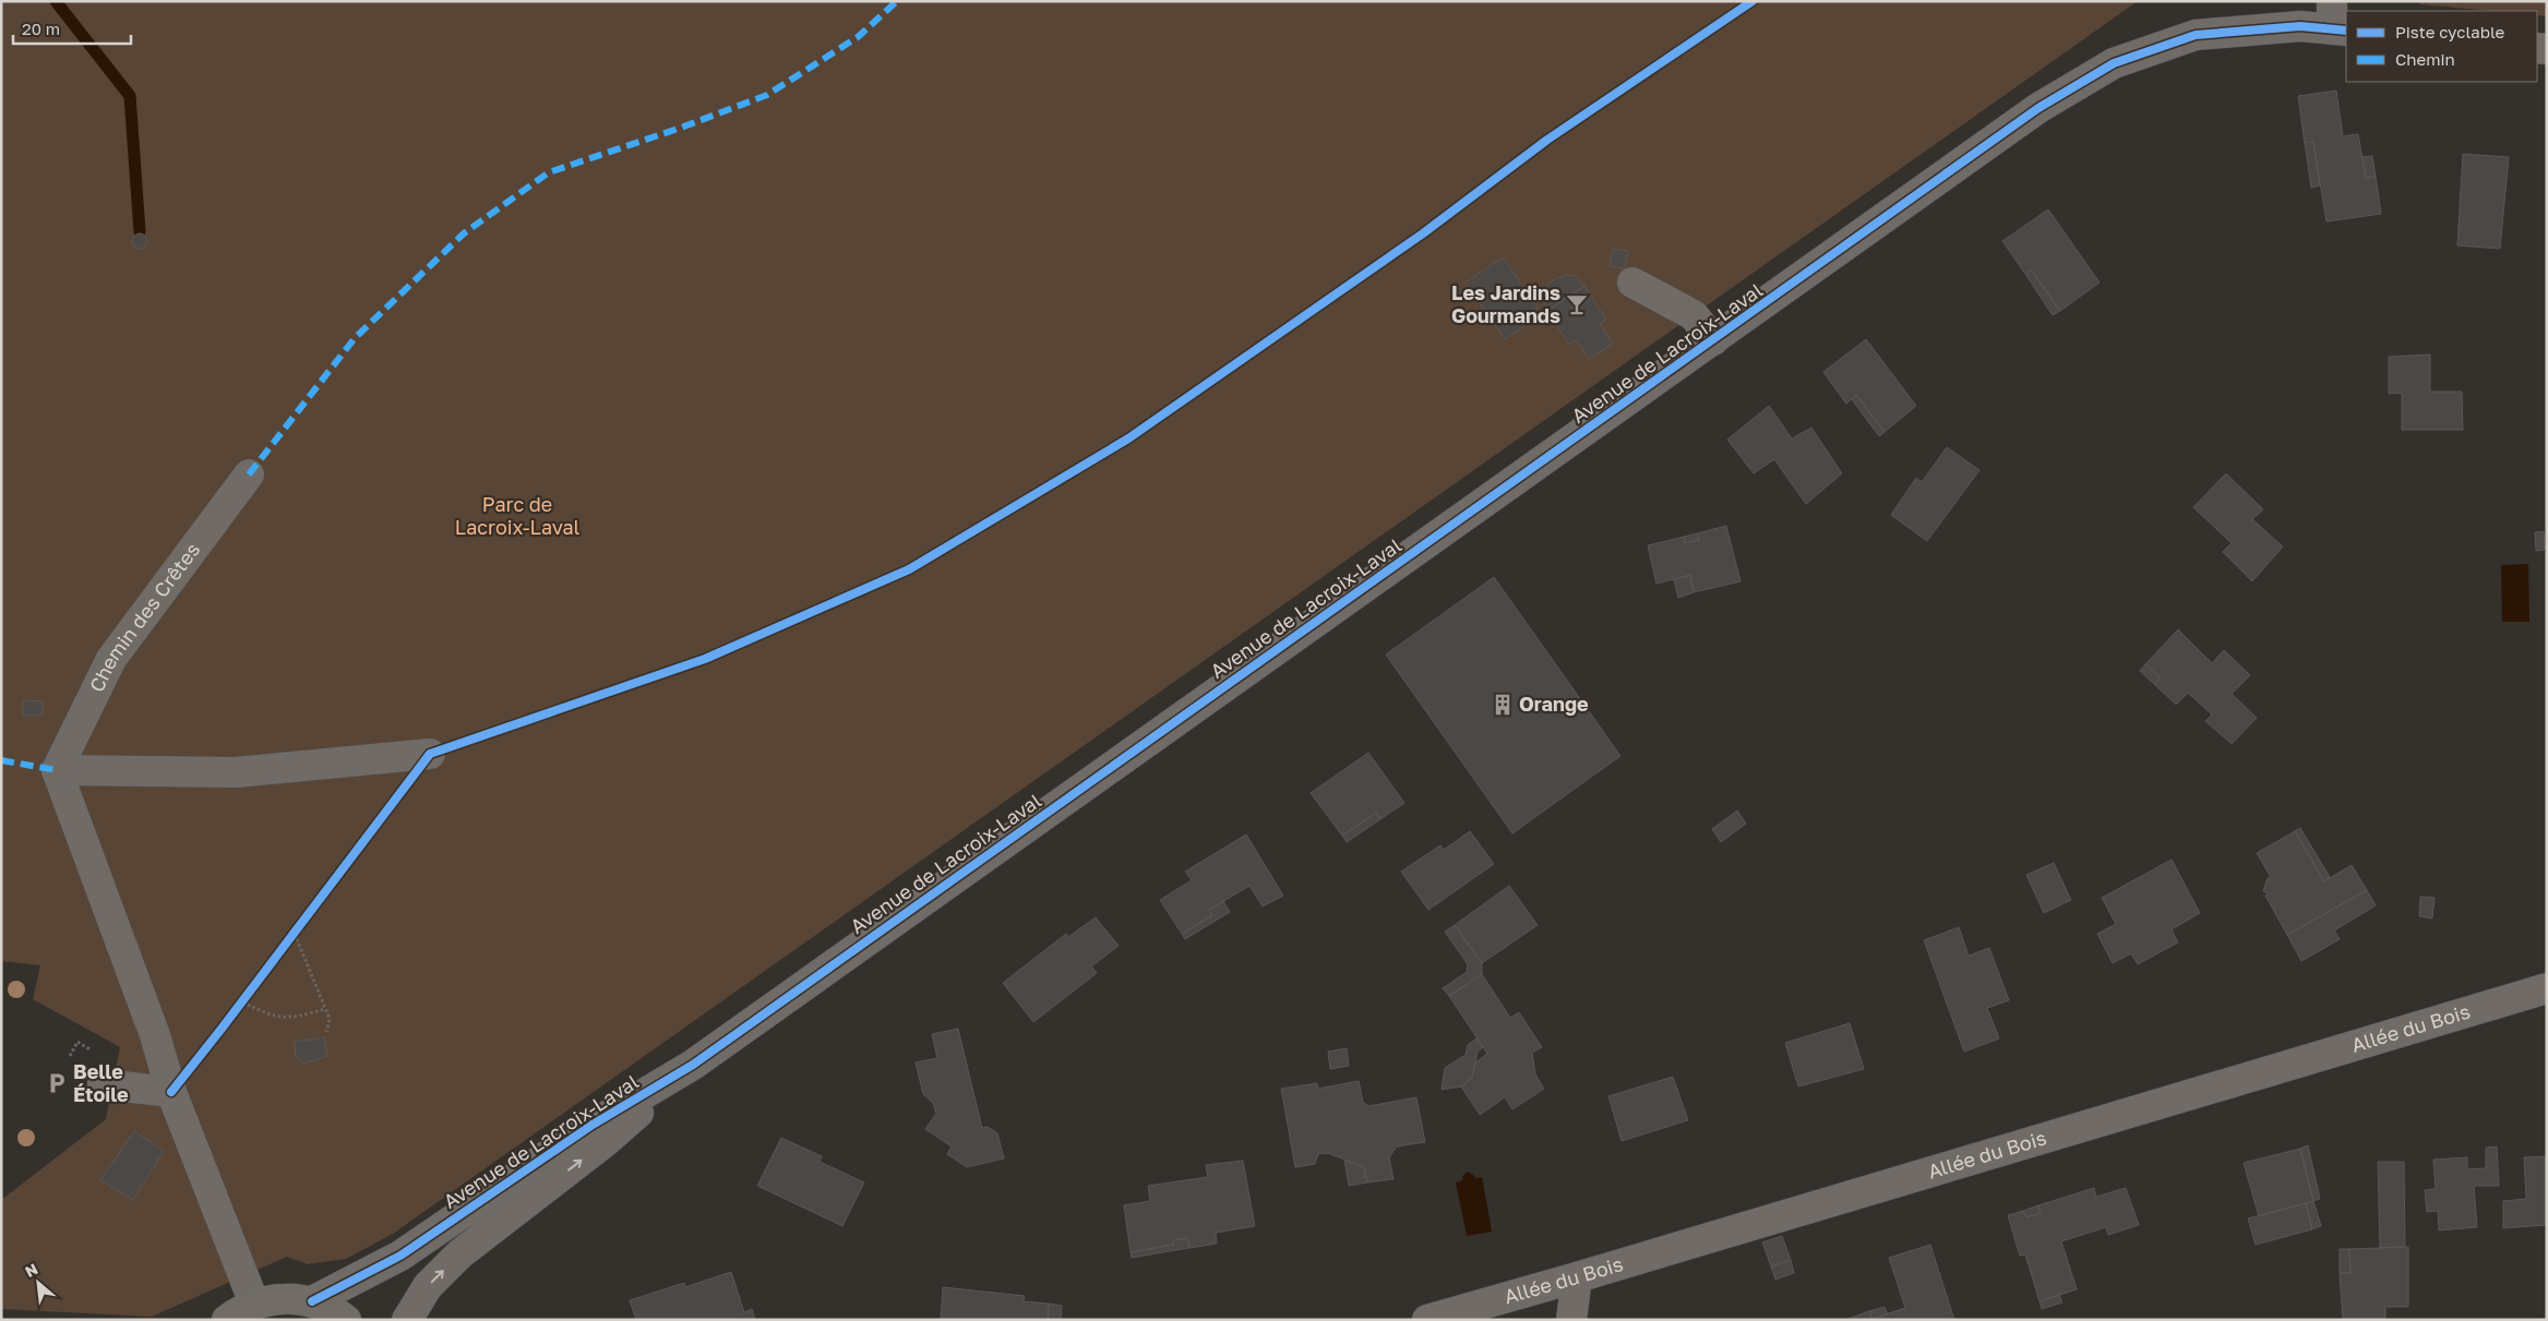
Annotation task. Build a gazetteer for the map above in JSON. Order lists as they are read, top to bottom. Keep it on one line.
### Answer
{"streets":{"street":["Avenue de Lacroix-Laval","Chemin des Crêtes","Allée du Bois"]},"parks":["Parc de Lacroix-Laval"],"places":{"bar":["Les Jardins Gourmands"],"building":["Orange"],"parking":["Belle Étoile"]},"legend":["Piste cyclable","Chemin"],"scale_bar":"20 m","north":"top left"}
